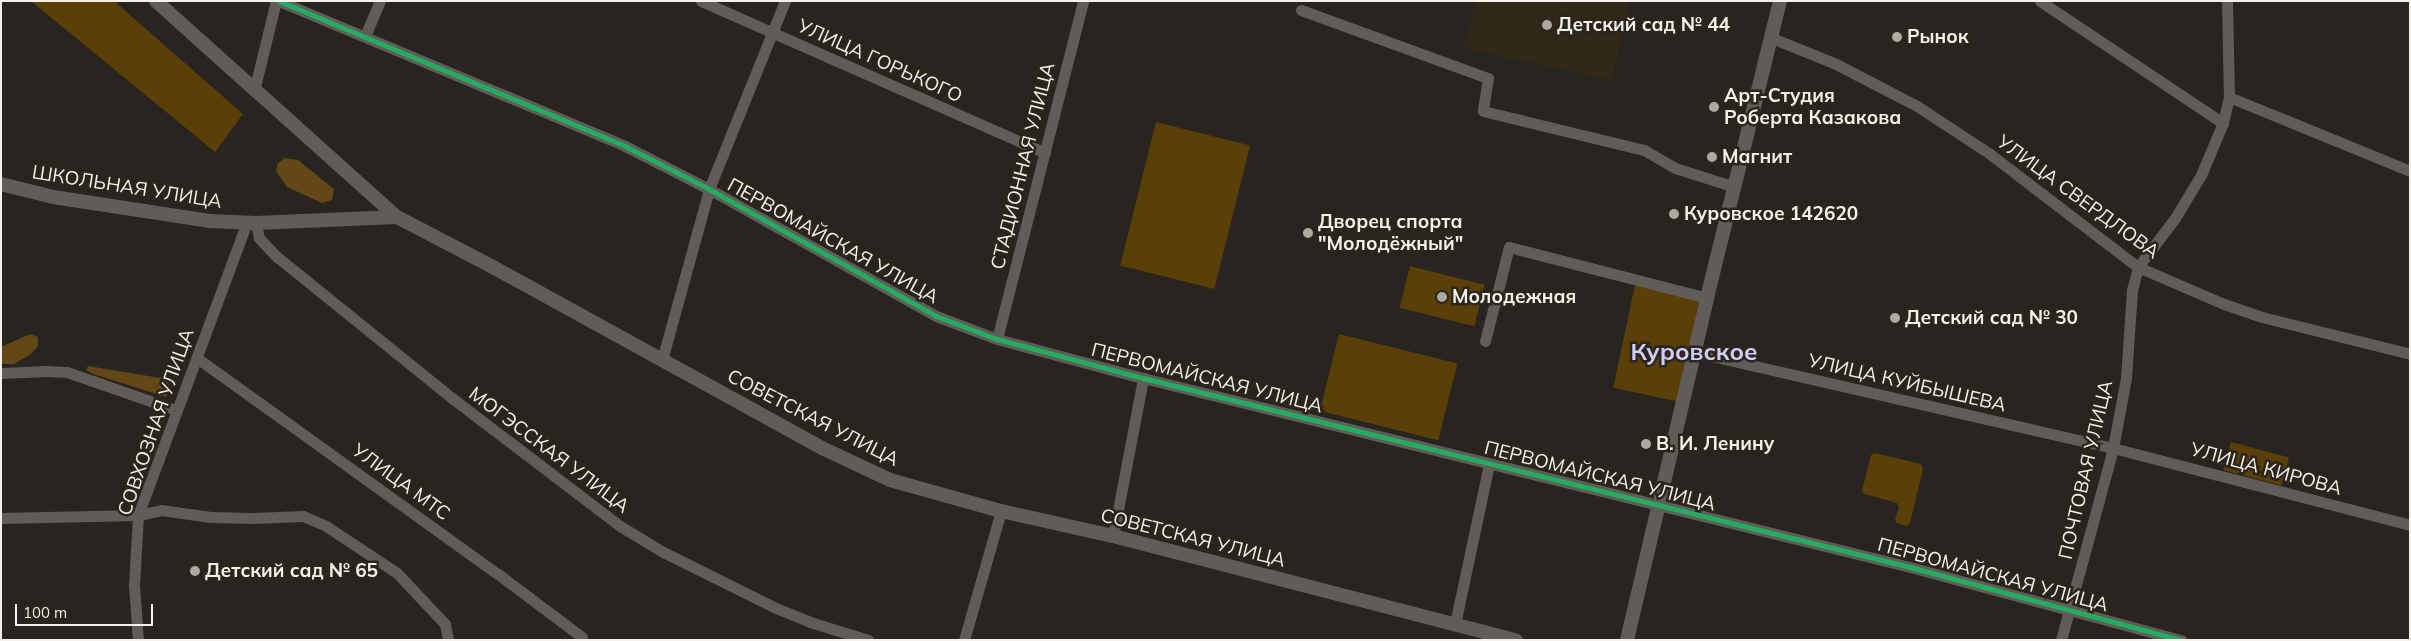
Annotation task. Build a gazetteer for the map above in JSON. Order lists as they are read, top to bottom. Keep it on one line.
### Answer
{"streets":{"street":["УЛИЦА ГОРЬКОГО","СТАДИОННАЯ УЛИЦА","ШКОЛЬНАЯ УЛИЦА","УЛИЦА СВЕРДЛОВА","ПЕРВОМАЙСКАЯ УЛИЦА","УЛИЦА КУЙБЫШЕВА","СОВЕТСКАЯ УЛИЦА","СОВХОЗНАЯ УЛИЦА","МОГЭССКАЯ УЛИЦА","УЛИЦА КИРОВА","ПОЧТОВАЯ УЛИЦА","УЛИЦА МТС"]},"crossings":[["УЛИЦА ГОРЬКОГО","СТАДИОННАЯ УЛИЦА"],["СТАДИОННАЯ УЛИЦА","ПЕРВОМАЙСКАЯ УЛИЦА"],["ШКОЛЬНАЯ УЛИЦА","СОВЕТСКАЯ УЛИЦА"],["ШКОЛЬНАЯ УЛИЦА","СОВХОЗНАЯ УЛИЦА"],["ШКОЛЬНАЯ УЛИЦА","МОГЭССКАЯ УЛИЦА"],["УЛИЦА СВЕРДЛОВА","ПОЧТОВАЯ УЛИЦА"],["ПЕРВОМАЙСКАЯ УЛИЦА","СОВЕТСКАЯ УЛИЦА"],["ПЕРВОМАЙСКАЯ УЛИЦА","ПОЧТОВАЯ УЛИЦА"],["УЛИЦА КУЙБЫШЕВА","УЛИЦА КИРОВА"],["УЛИЦА КУЙБЫШЕВА","ПОЧТОВАЯ УЛИЦА"],["СОВХОЗНАЯ УЛИЦА","МОГЭССКАЯ УЛИЦА"],["СОВХОЗНАЯ УЛИЦА","УЛИЦА МТС"],["УЛИЦА КИРОВА","ПОЧТОВАЯ УЛИЦА"]],"districts":["Куровское"],"places":["Детский сад № 44","Рынок","Арт-Студия Роберта Казакова","Магнит","Куровское 142620","Дворец спорта \"Молодёжный\"","Молодежная","Детский сад № 30","В. И. Ленину","Детский сад № 65"],"scale_bar":"100 m"}
